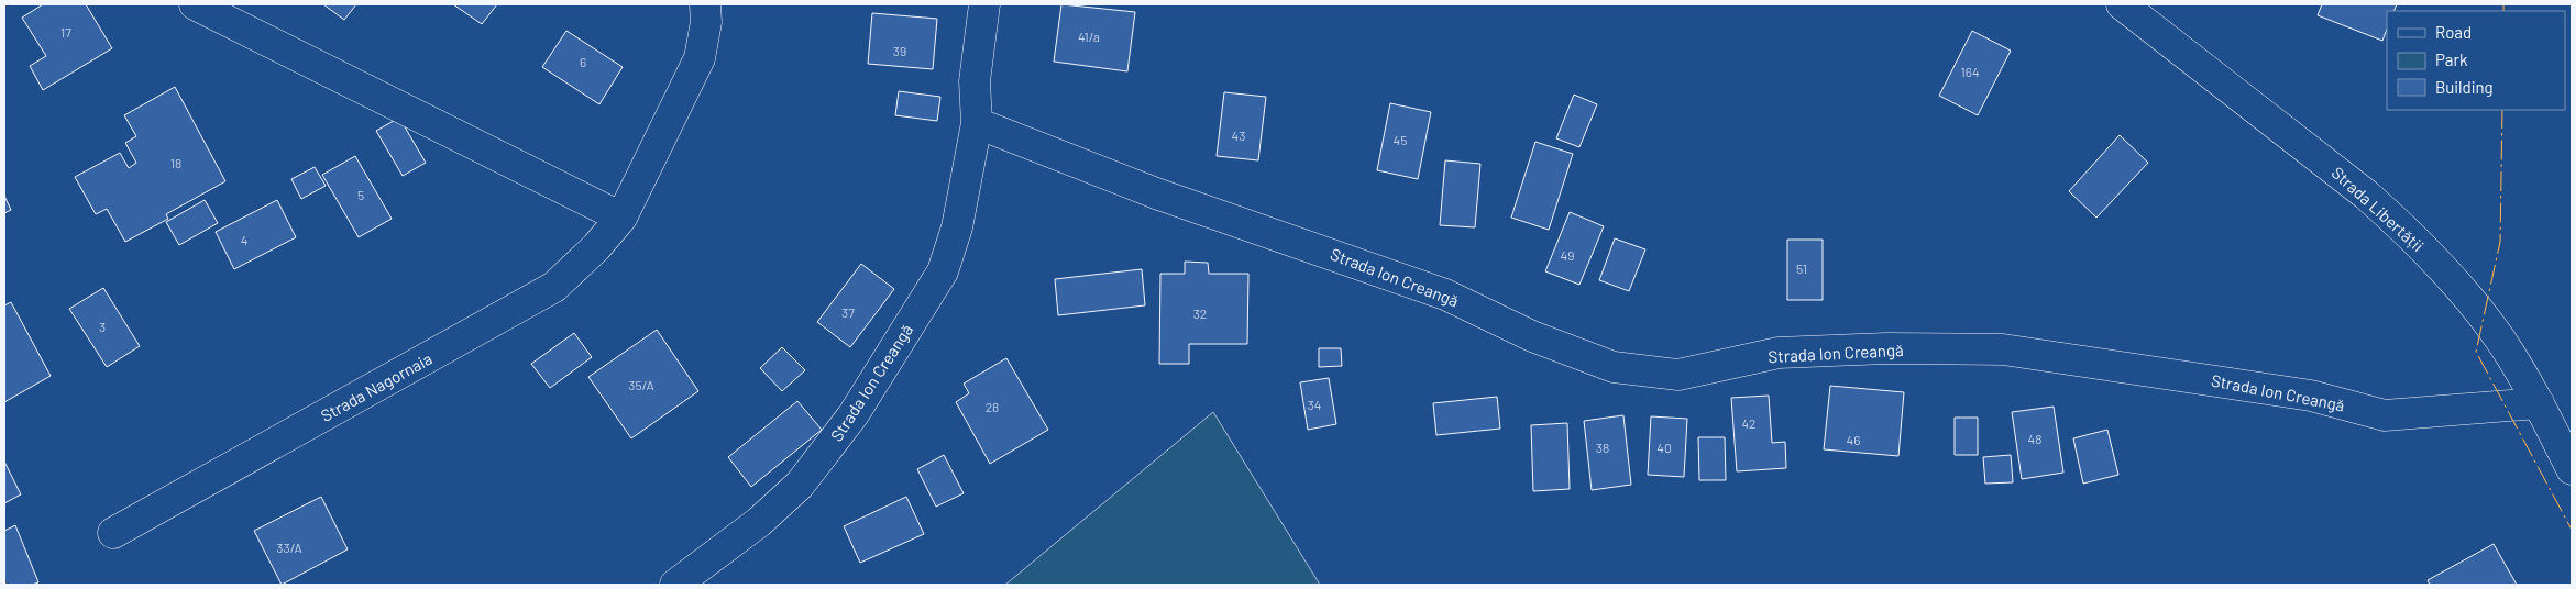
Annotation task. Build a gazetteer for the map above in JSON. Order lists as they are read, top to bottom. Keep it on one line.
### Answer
{"streets":{"main road":["Strada Libertății","Strada Ion Creangă","Strada Nagornaia"]},"crossings":[["Strada Libertății","Strada Ion Creangă"]],"house_numbers":["17","41/a","39","6","164","43","45","18","5","4","49","51","37","32","3","35/A","34","28","42","48","46","38","40","33/A"],"legend":["Road","Park","Building"]}
